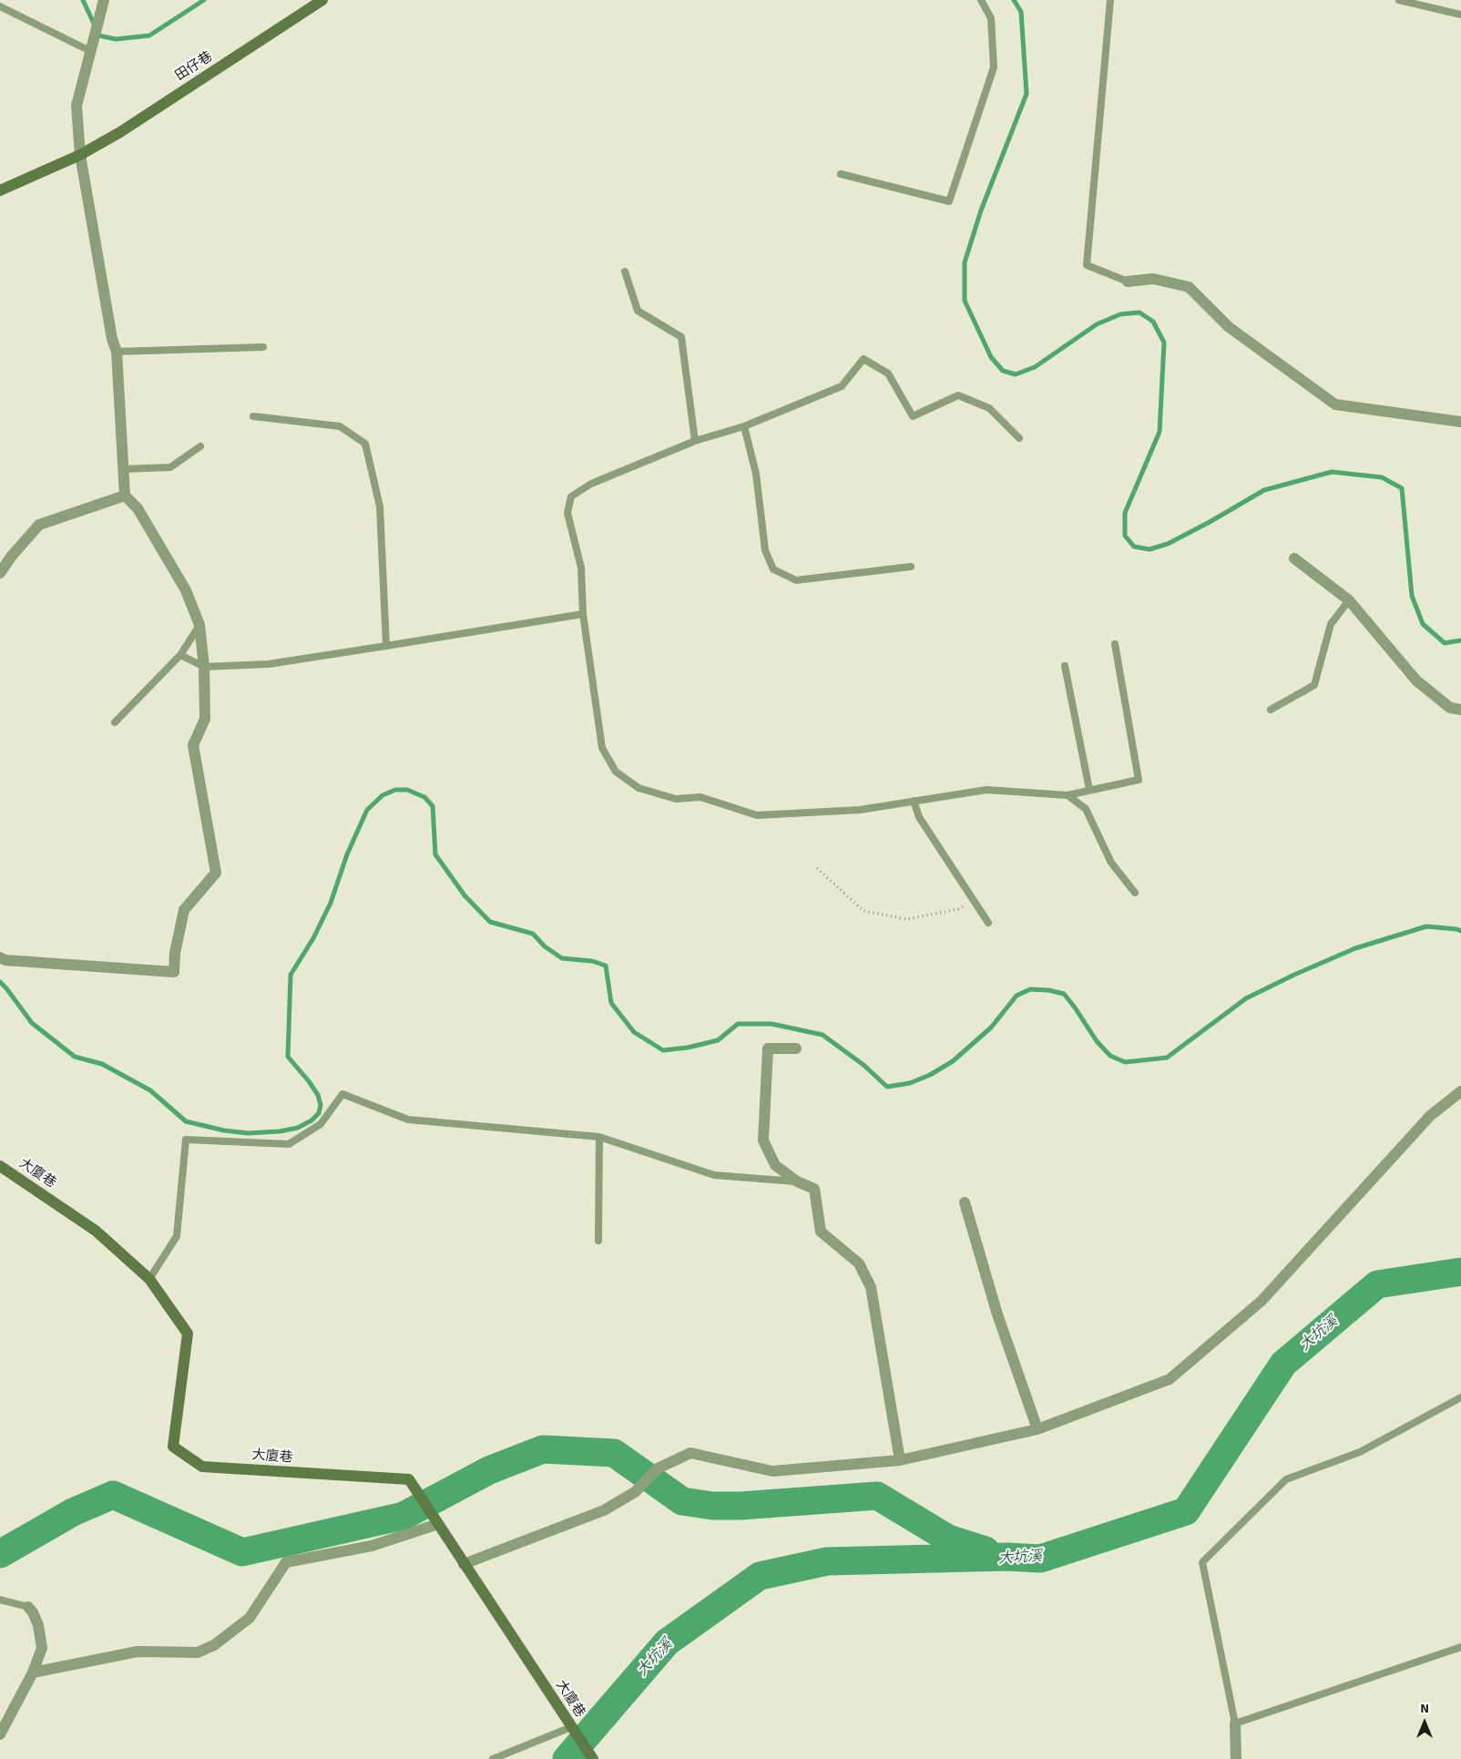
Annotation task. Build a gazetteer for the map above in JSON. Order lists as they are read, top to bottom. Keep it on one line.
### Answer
{"streets":{"street":["田仔巷","大廈巷"]},"water":["大坑溪"],"north":"top"}
